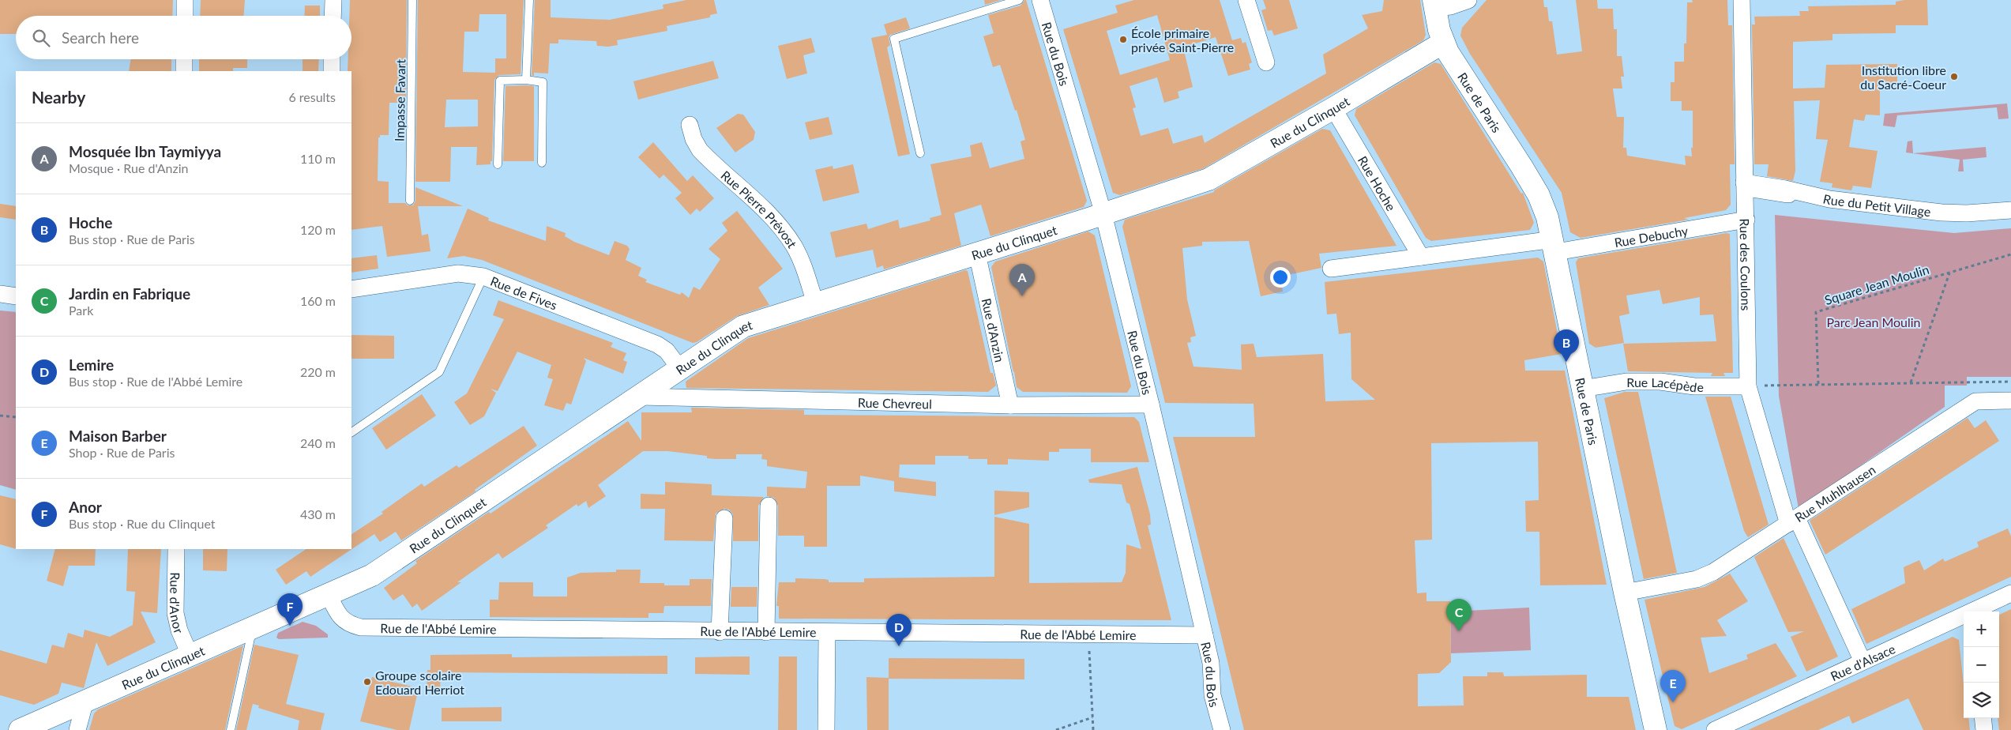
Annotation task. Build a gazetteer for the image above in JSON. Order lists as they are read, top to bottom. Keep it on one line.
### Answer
{"streets":{"street":["Rue du Bois","Rue de Paris","Rue du Clinquet","Rue Hoche","Rue du Petit Village","Rue Pierre Prévost","Rue Debuchy","Rue des Coulons","Rue de Fives","Rue d'Anzin","Rue Lacépède","Rue Chevreul","Rue Muhlhausen","Rue d'Anor","Rue de l'Abbé Lemire","Rue d'Alsace"],"lane":["Impasse Favart"],"path":["Square Jean Moulin"]},"crossings":[["Rue du Bois","Rue du Clinquet"],["Rue du Bois","Rue Chevreul"],["Rue du Bois","Rue de l'Abbé Lemire"],["Rue de Paris","Rue du Clinquet"],["Rue de Paris","Rue Debuchy"],["Rue de Paris","Rue Lacépède"],["Rue du Clinquet","Rue Hoche"],["Rue du Clinquet","Rue Pierre Prévost"],["Rue du Clinquet","Rue de Fives"],["Rue du Clinquet","Rue d'Anzin"],["Rue du Clinquet","Rue Chevreul"],["Rue du Clinquet","Rue d'Anor"],["Rue du Clinquet","Rue de l'Abbé Lemire"],["Rue du Petit Village","Rue des Coulons"],["Rue Debuchy","Rue des Coulons"],["Rue des Coulons","Rue Lacépède"],["Rue des Coulons","Rue Muhlhausen"],["Rue d'Anzin","Rue Chevreul"],["Rue Muhlhausen","Rue d'Alsace"]],"parks":["Parc Jean Moulin"],"places":["École primaire privée Saint-Pierre","Institution libre du Sacré-Coeur","Groupe scolaire Edouard Herriot"],"page":{"search":"Search here","heading":["Nearby","6 results"],"list":[{"mark":"A","name":"Mosquée Ibn Taymiyya","note":"Mosque · Rue d'Anzin","value":"110 m"},{"mark":"B","name":"Hoche","note":"Bus stop · Rue de Paris","value":"120 m"},{"mark":"C","name":"Jardin en Fabrique","note":"Park","value":"160 m"},{"mark":"D","name":"Lemire","note":"Bus stop · Rue de l'Abbé Lemire","value":"220 m"},{"mark":"E","name":"Maison Barber","note":"Shop · Rue de Paris","value":"240 m"},{"mark":"F","name":"Anor","note":"Bus stop · Rue du Clinquet","value":"430 m"}],"pins":["A","B","F","C","D","E"],"map_buttons":["+","−"]}}
